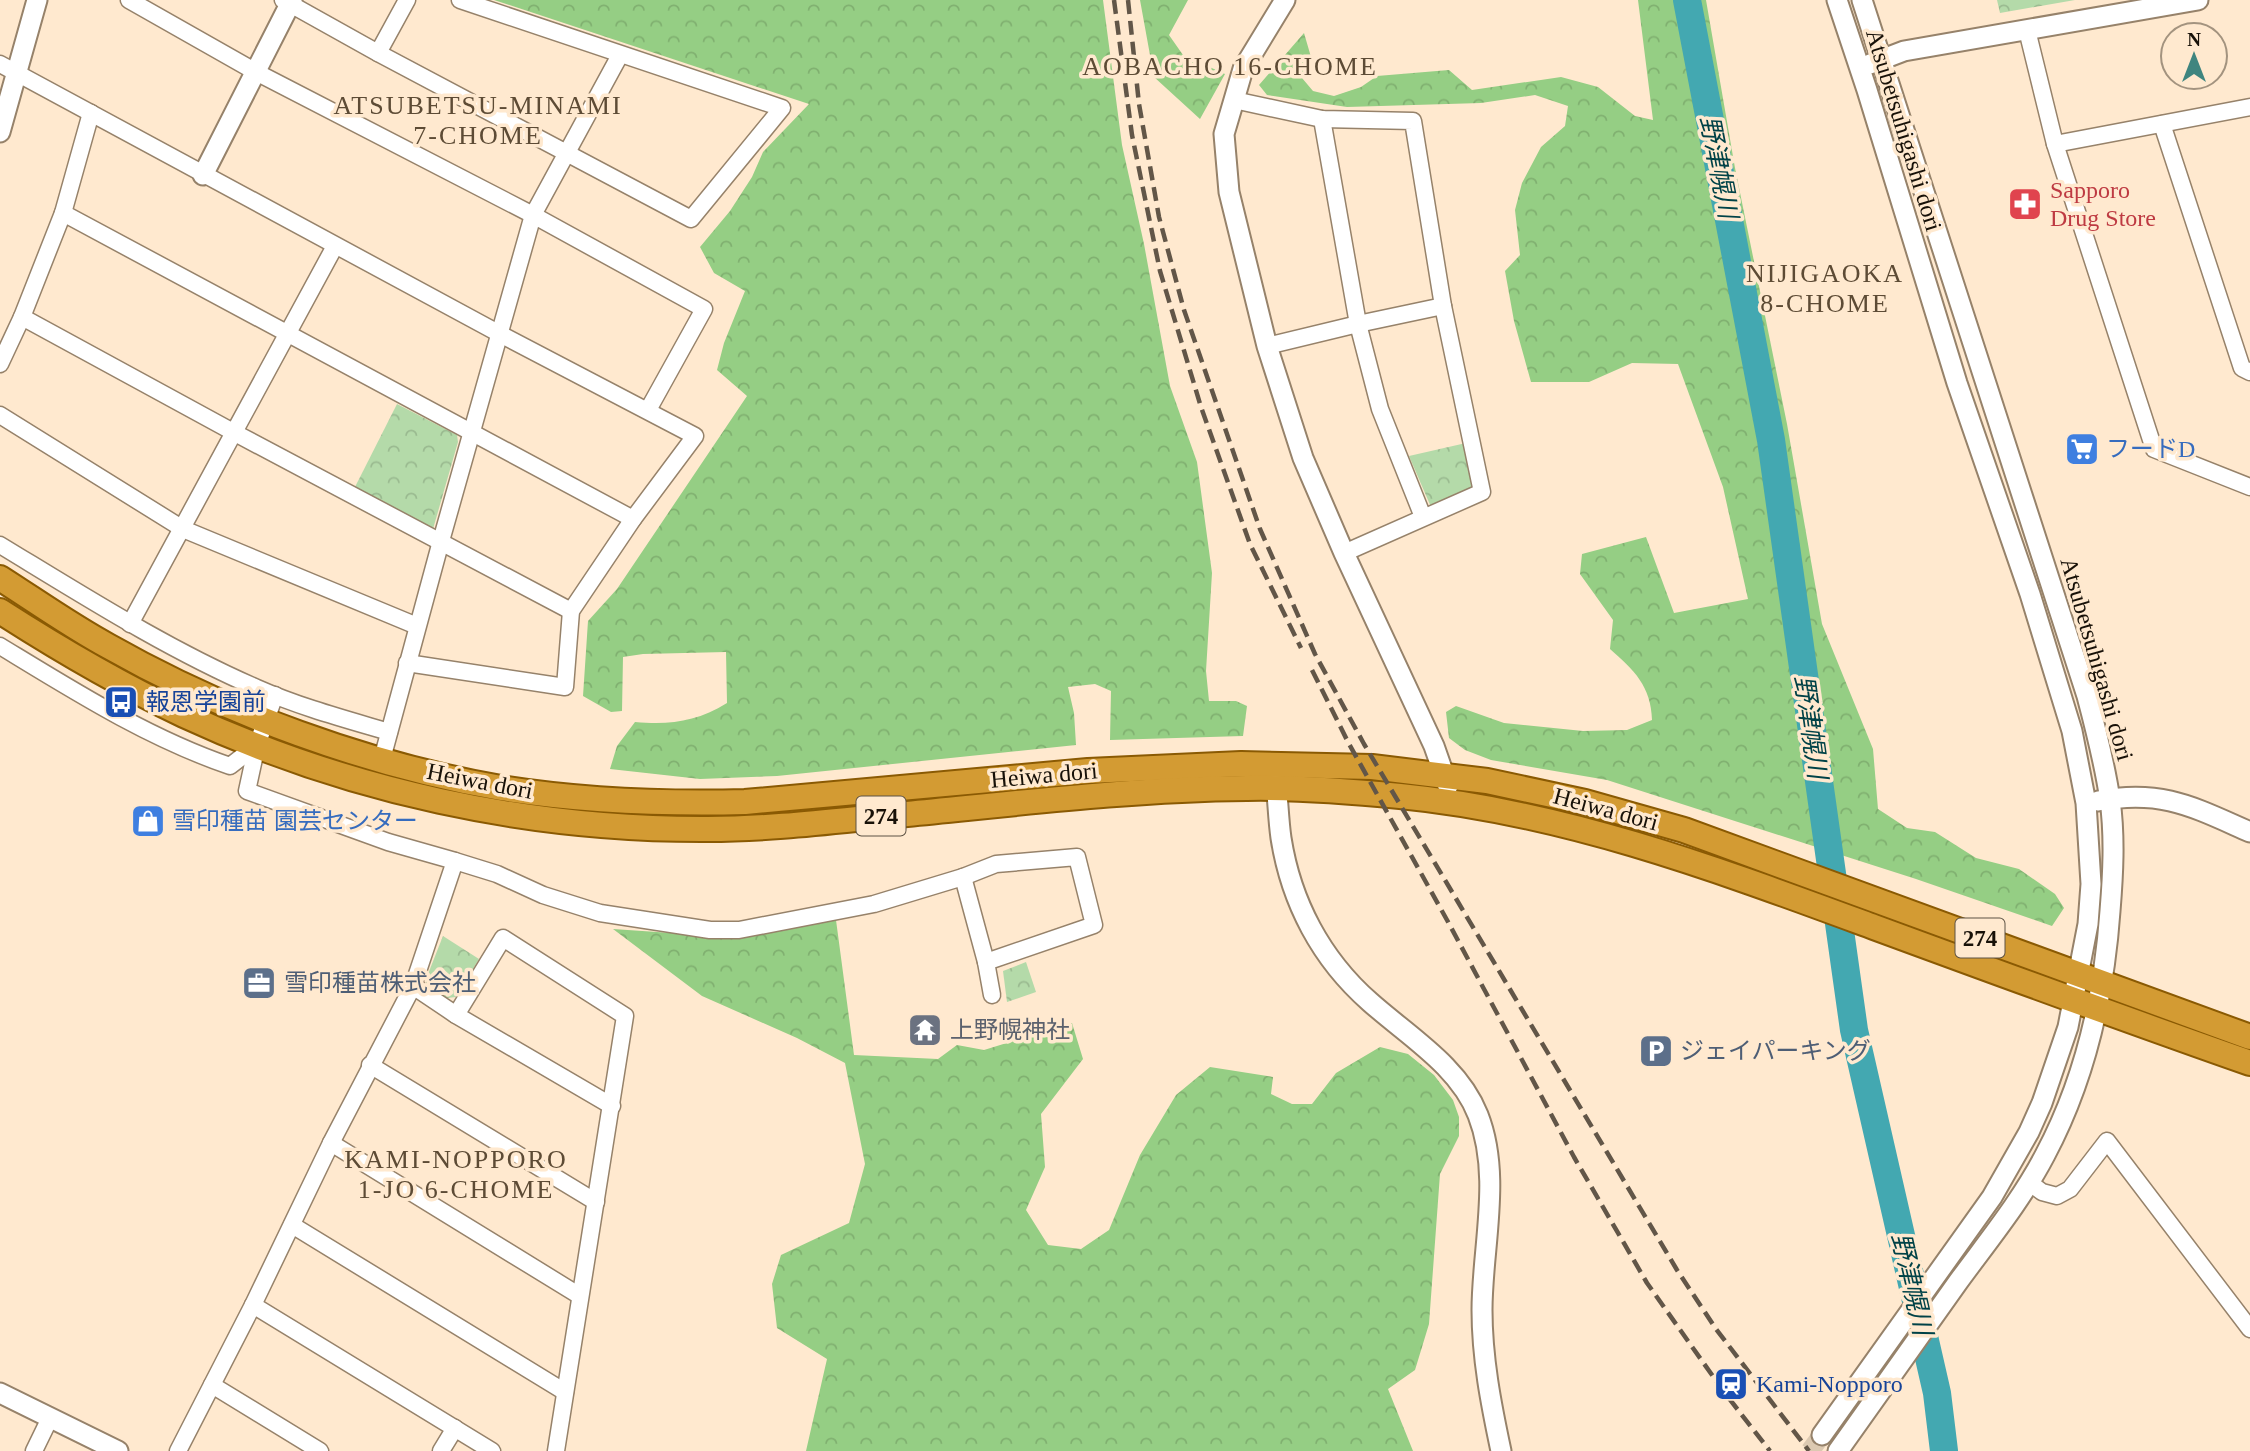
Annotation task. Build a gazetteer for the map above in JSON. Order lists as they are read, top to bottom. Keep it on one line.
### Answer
{"streets":{"highway":["Heiwa dori","274"],"street":["Atsubetsuhigashi dori"]},"crossings":[["Atsubetsuhigashi dori","Heiwa dori"],["Atsubetsuhigashi dori","274"],["Heiwa dori","274"]],"districts":["AOBACHO 16-CHOME","ATSUBETSU-MINAMI 7-CHOME","NIJIGAOKA 8-CHOME","KAMI-NOPPORO 1-JO 6-CHOME"],"water":["野津幌川"],"places":{"pharmacy":["Sapporo Drug Store"],"supermarket":["フードD"],"bus stop":["報恩学園前"],"shop":["雪印種苗 園芸センター"],"office":["雪印種苗株式会社"],"temple":["上野幌神社"],"parking":["ジェイパーキング"],"station":["Kami-Nopporo"]},"north":"top"}
